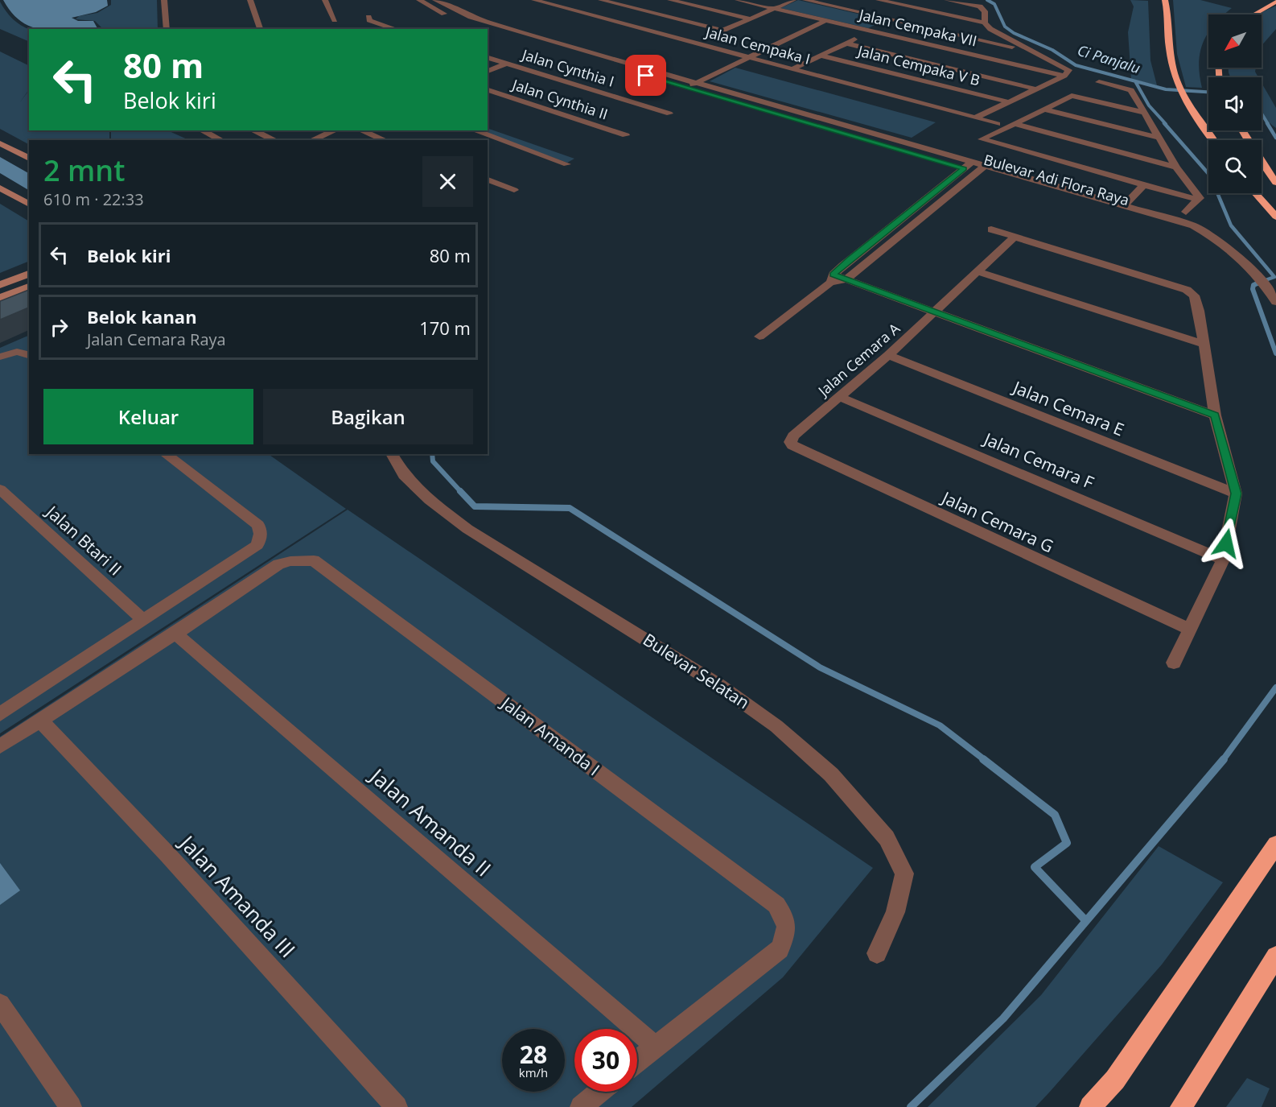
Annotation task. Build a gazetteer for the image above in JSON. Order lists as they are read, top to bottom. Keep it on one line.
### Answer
{"streets":{"street":["Jalan Cempaka VII","Jalan Cempaka I","Jalan Cempaka V B","Jalan Cynthia I","Jalan Cynthia II","Bulevar Adi Flora Raya","Jalan Cemara A","Jalan Cemara E","Jalan Cemara F","Jalan Cemara G","Jalan Btari II","Bulevar Selatan","Jalan Amanda I","Jalan Amanda II","Jalan Amanda III"]},"crossings":[["Jalan Cemara A","Jalan Cemara E"],["Jalan Cemara A","Jalan Cemara F"],["Jalan Cemara A","Jalan Cemara G"],["Jalan Amanda I","Jalan Amanda II"]],"water":["Ci Panjalu"],"north":"bottom left","page":{"turn":["80 m","Belok kiri"],"heading":["2 mnt","610 m · 22:33"],"list":[{"name":"Belok kiri","value":"80 m"},{"name":"Belok kanan","note":"Jalan Cemara Raya","value":"170 m"}],"buttons":["Keluar","Bagikan"],"speed":"28 km/h","limit":"30"}}
